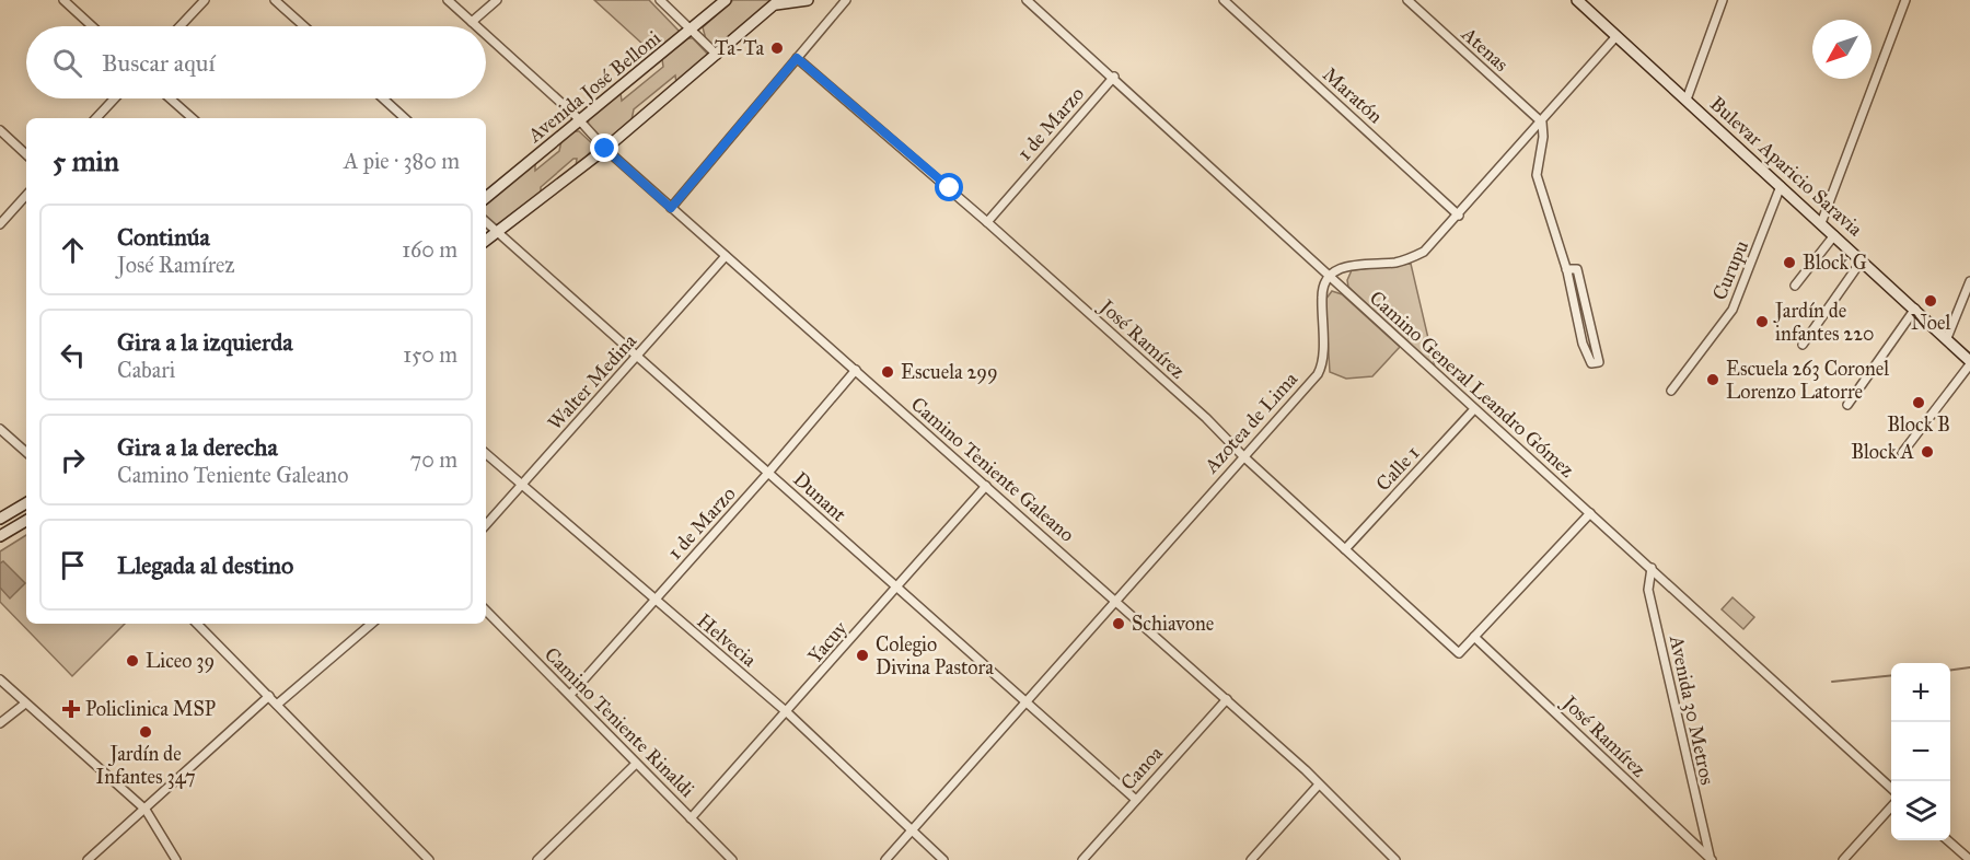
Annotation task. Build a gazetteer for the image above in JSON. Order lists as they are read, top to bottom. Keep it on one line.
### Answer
{"streets":{"main road":["Avenida José Belloni","Bulevar Aparicio Saravia"],"street":["Atenas","Maratón","1 de Marzo","Curupu","José Ramírez","Walter Medina","Camino General Leandro Gómez","Azotea de Lima","Calle 1","Camino Teniente Galeano","Dunant","Helvecia","Yacuy","Avenida 30 Metros","Camino Teniente Rinaldi","Canoa"]},"crossings":[["Avenida José Belloni","Camino Teniente Galeano"],["1 de Marzo","José Ramírez"],["1 de Marzo","Camino General Leandro Gómez"],["1 de Marzo","Camino Teniente Galeano"],["1 de Marzo","Dunant"],["1 de Marzo","Helvecia"],["1 de Marzo","Camino Teniente Rinaldi"],["Bulevar Aparicio Saravia","Curupu"],["José Ramírez","Azotea de Lima"],["José Ramírez","Calle 1"],["José Ramírez","Avenida 30 Metros"],["Walter Medina","Camino Teniente Galeano"],["Walter Medina","Dunant"],["Walter Medina","Helvecia"],["Camino General Leandro Gómez","Azotea de Lima"],["Camino General Leandro Gómez","Calle 1"],["Camino General Leandro Gómez","Avenida 30 Metros"],["Azotea de Lima","Camino Teniente Galeano"],["Azotea de Lima","Dunant"],["Azotea de Lima","Helvecia"],["Camino Teniente Galeano","Yacuy"],["Camino Teniente Galeano","Canoa"],["Dunant","Yacuy"],["Dunant","Canoa"],["Helvecia","Yacuy"],["Yacuy","Camino Teniente Rinaldi"]],"places":{"other":["Ta-Ta","Block G","Noel","Jardín de infantes 220","Escuela 299","Escuela 263 Coronel Lorenzo Latorre","Block B","Block A","Schiavone","Colegio Divina Pastora","Liceo 39","Jardín de Infantes 347"],"health":["Policlinica MSP"]},"north":"bottom left","page":{"search":"Buscar aquí","heading":["5 min","A pie · 380 m"],"list":[["Continúa","José Ramírez","160 m"],["Gira a la izquierda","Cabari","150 m"],["Gira a la derecha","Camino Teniente Galeano","70 m"],"Llegada al destino"],"map_buttons":["+","−"]}}
